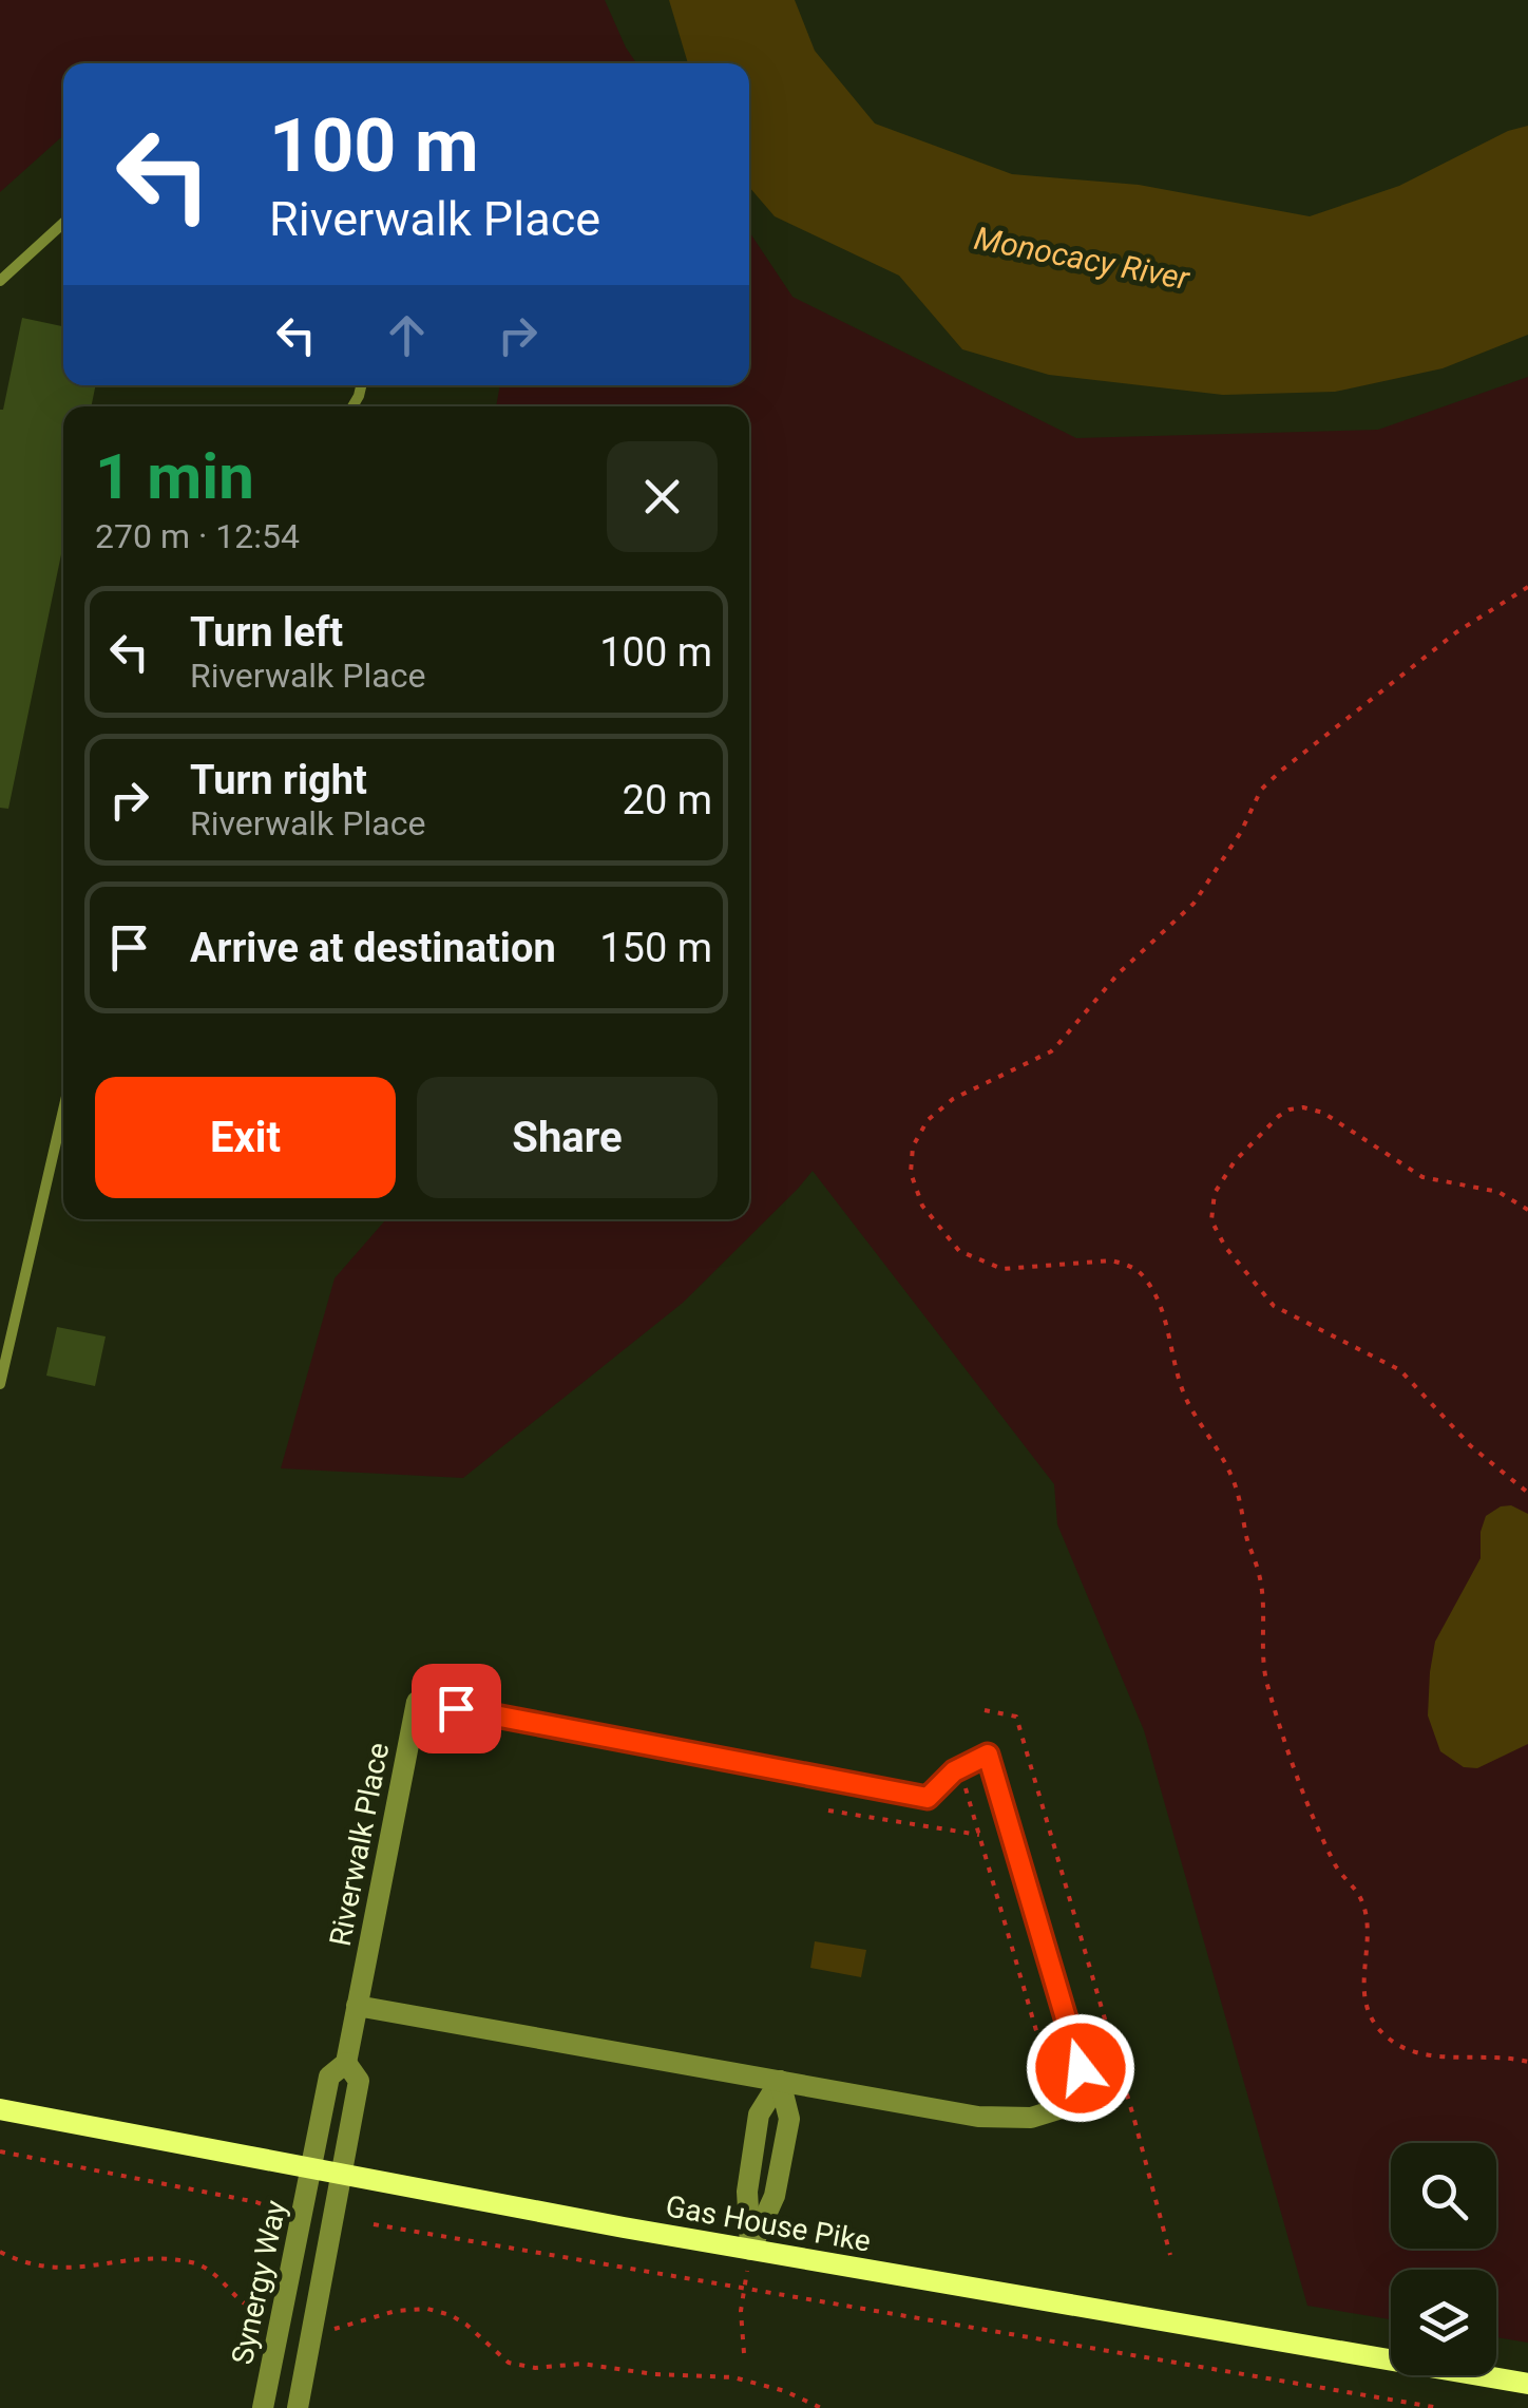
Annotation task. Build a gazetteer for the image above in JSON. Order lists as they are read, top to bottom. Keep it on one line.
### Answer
{"streets":{"main road":["Gas House Pike"],"street":["Riverwalk Place","Synergy Way"]},"crossings":[["Riverwalk Place","Gas House Pike"],["Riverwalk Place","Synergy Way"],["Gas House Pike","Synergy Way"]],"water":["Monocacy River"],"page":{"turn":["100 m","Riverwalk Place"],"heading":["1 min","270 m · 12:54"],"list":[{"name":"Turn left","note":"Riverwalk Place","value":"100 m"},{"name":"Turn right","note":"Riverwalk Place","value":"20 m"},{"name":"Arrive at destination","value":"150 m"}],"buttons":["Exit","Share"]}}
